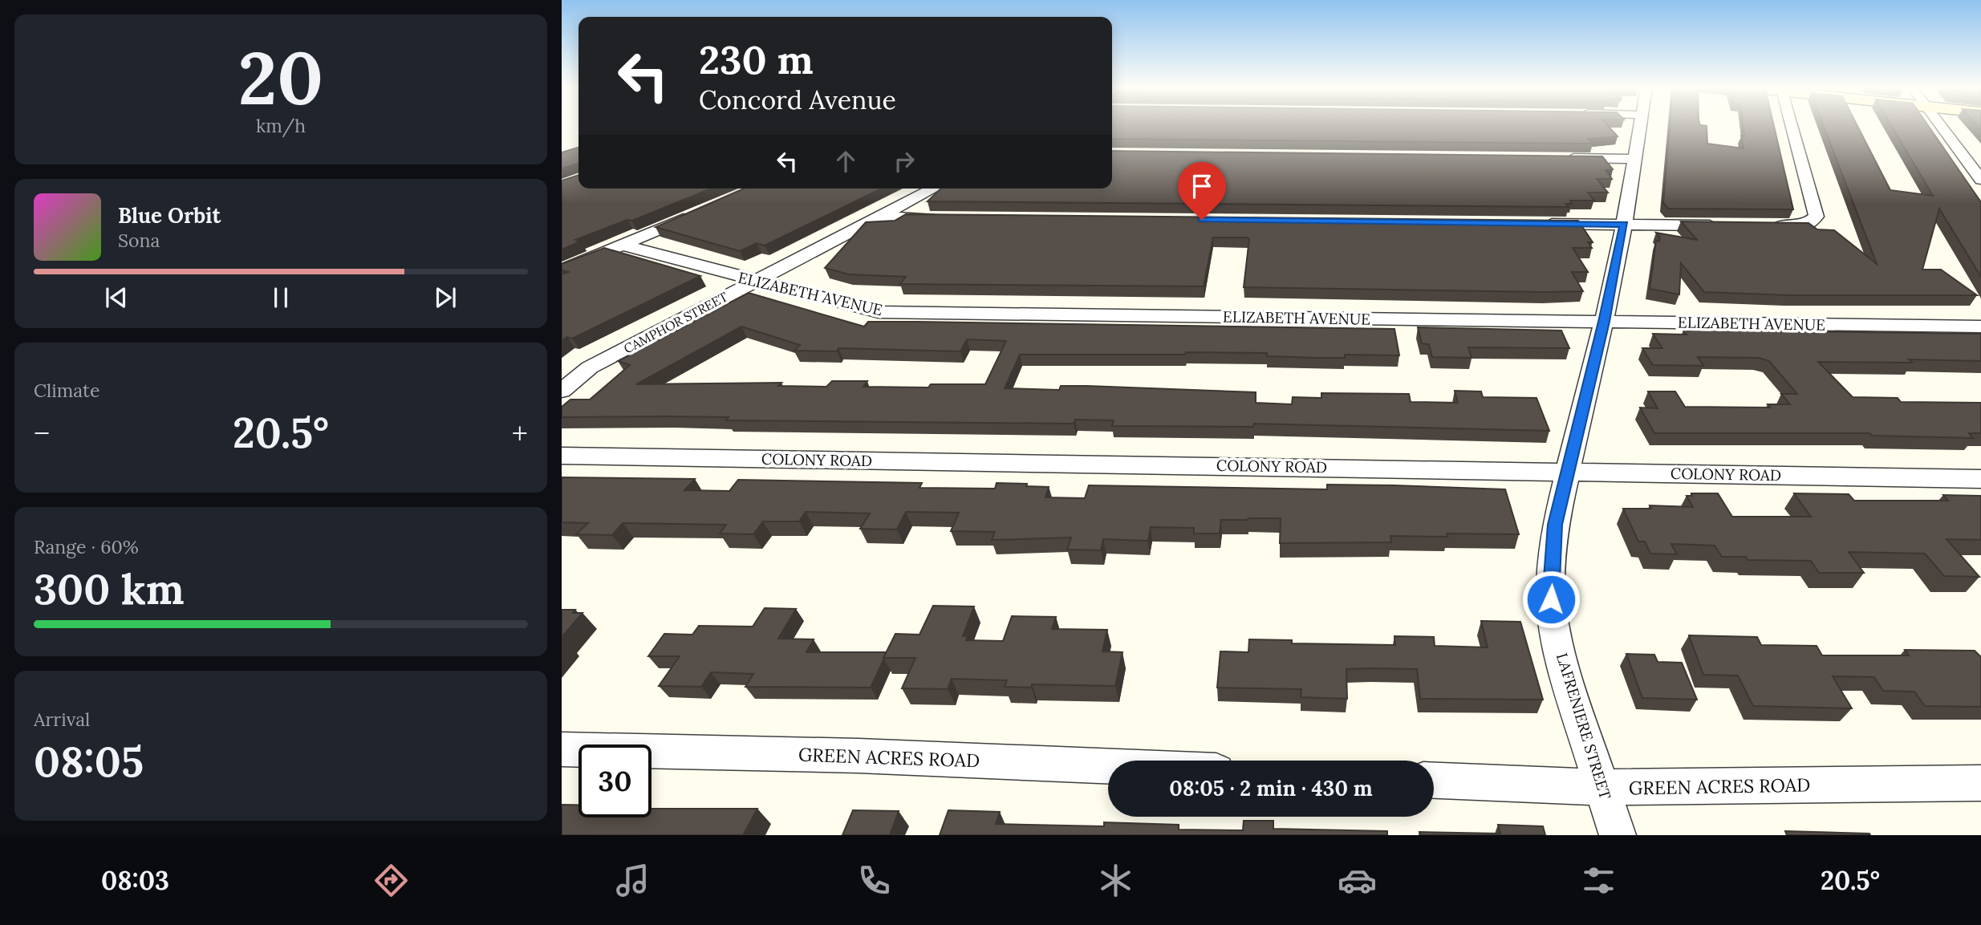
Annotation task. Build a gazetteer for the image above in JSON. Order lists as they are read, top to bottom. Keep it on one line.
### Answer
{"streets":{"street":["ELIZABETH AVENUE","CAMPHOR STREET","COLONY ROAD","LAFRENIERE STREET","GREEN ACRES ROAD"]},"crossings":[["ELIZABETH AVENUE","CAMPHOR STREET"],["ELIZABETH AVENUE","LAFRENIERE STREET"],["COLONY ROAD","LAFRENIERE STREET"],["LAFRENIERE STREET","GREEN ACRES ROAD"]],"page":{"tile":[["20","km/h"],"Climate",["Range · 60%","300 km"],["Arrival","08:05"]],"turn":["230 m","Concord Avenue"],"song":["Blue Orbit","Sona"],"heat":["−","20.5°","+"],"limit":"30","trip":"08:05 · 2 min · 430 m","tabs":["08:03","20.5°"]}}
